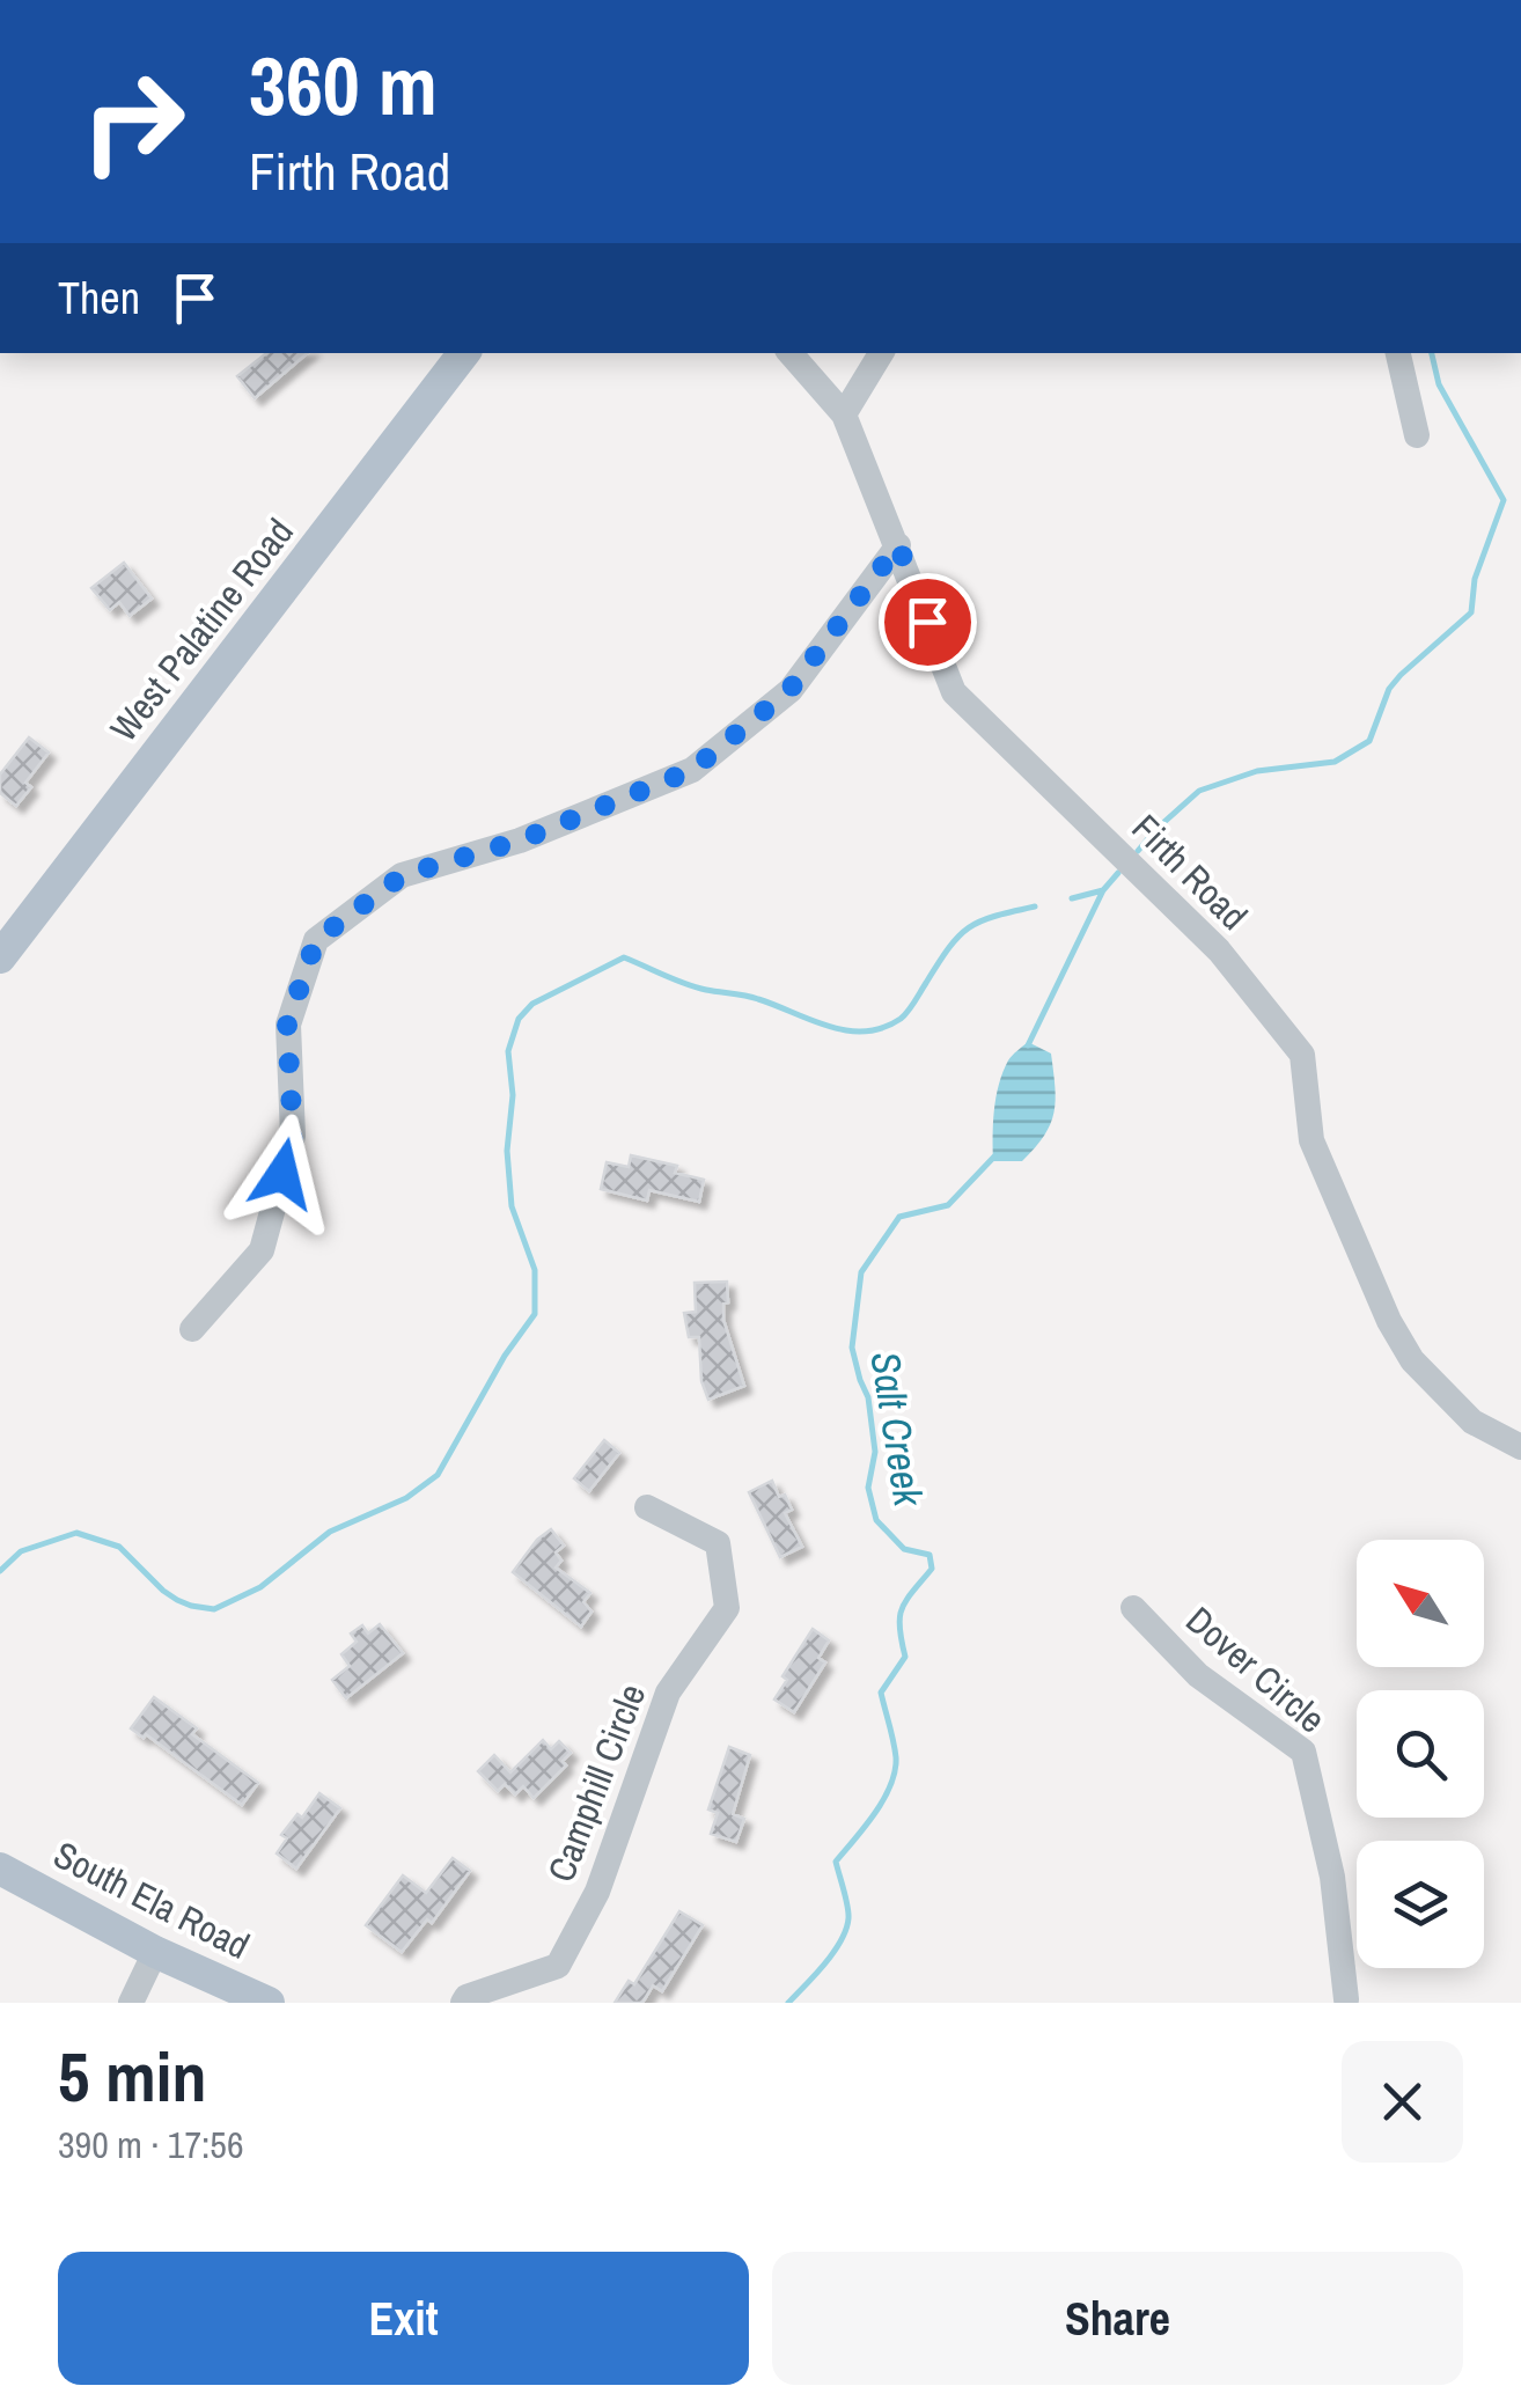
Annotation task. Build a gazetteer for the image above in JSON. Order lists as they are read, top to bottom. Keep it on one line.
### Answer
{"streets":{"main road":["West Palatine Road","South Ela Road"],"street":["Firth Road","Dover Circle","Camphill Circle"]},"water":["Salt Creek"],"north":"top left","page":{"turn":["360 m","Firth Road"],"then":"Then","heading":["5 min","390 m · 17:56"],"buttons":["Exit","Share"]}}
